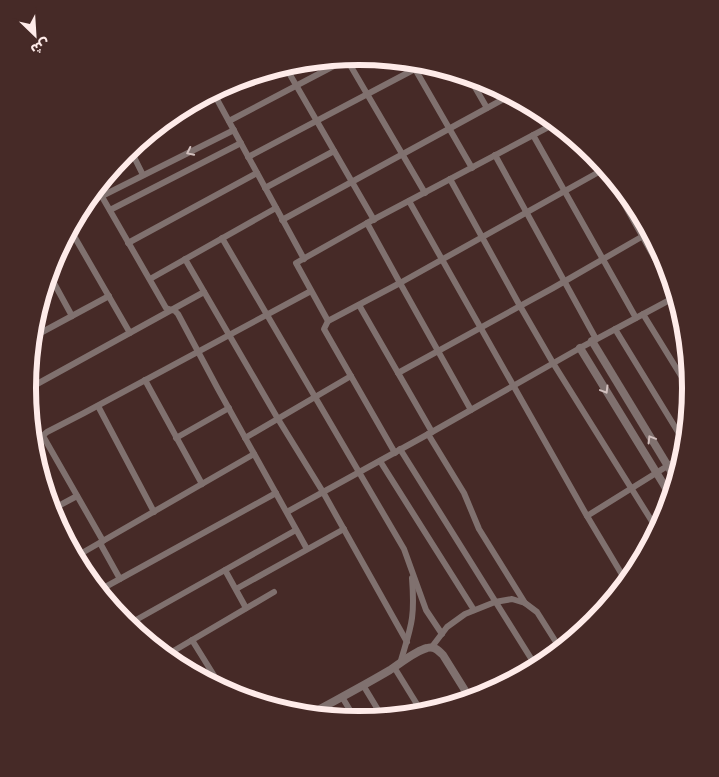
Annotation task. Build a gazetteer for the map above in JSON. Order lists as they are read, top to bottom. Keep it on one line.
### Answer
{"north":"bottom right"}
